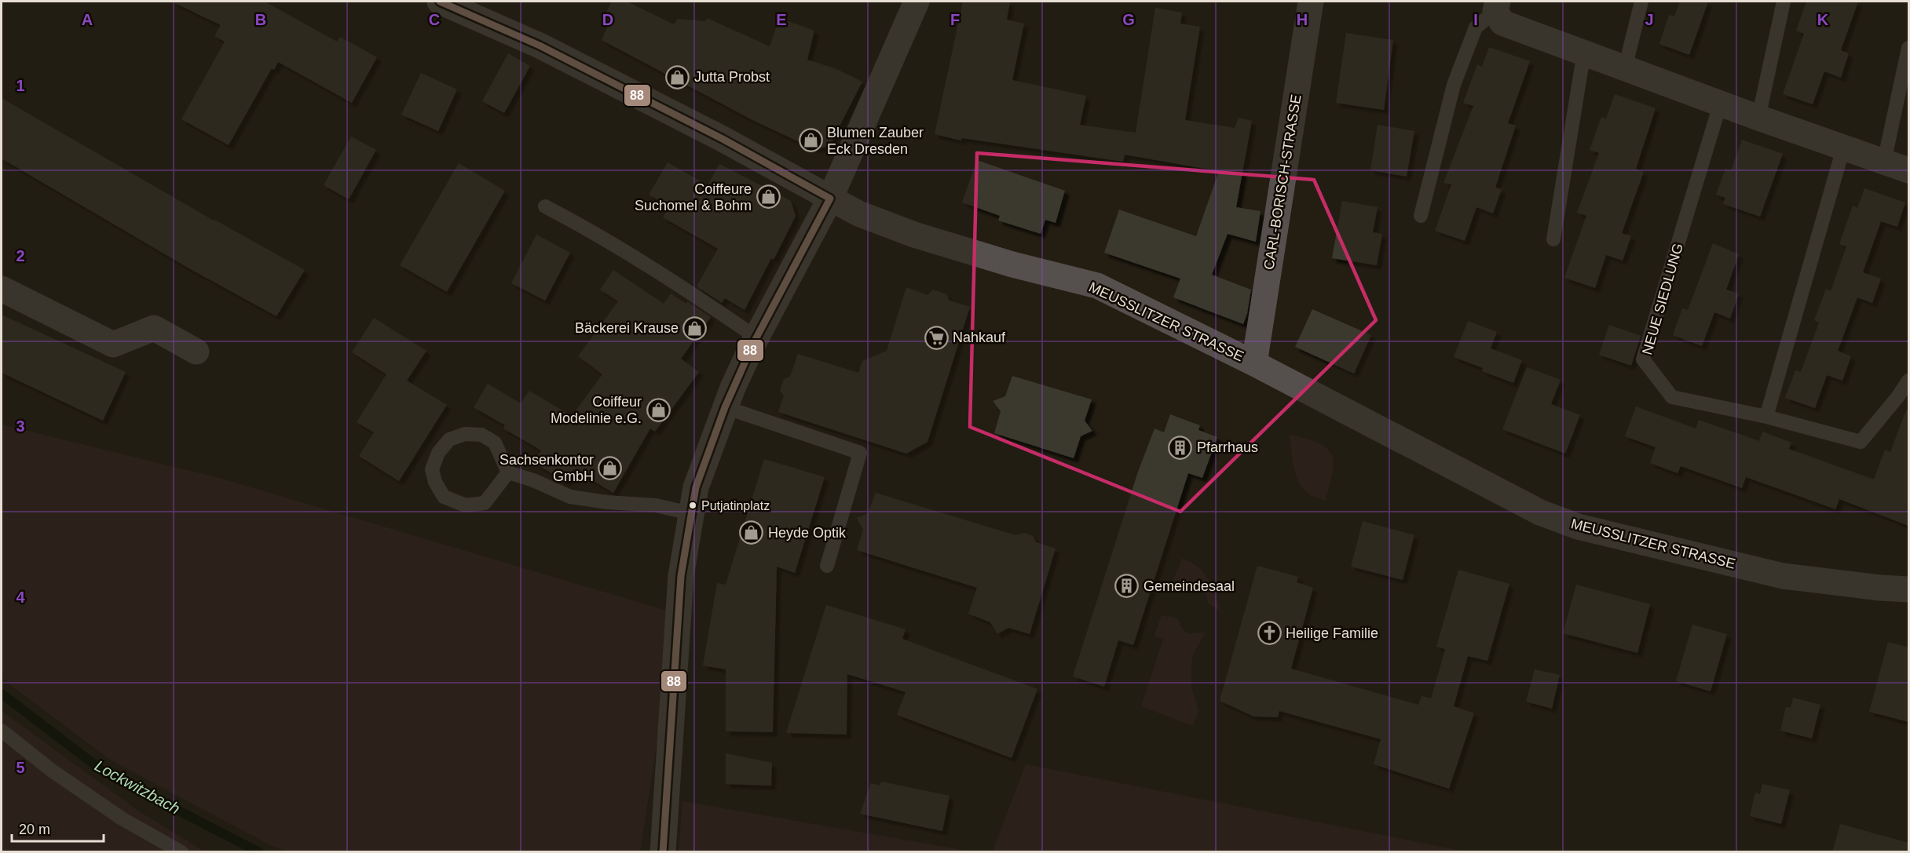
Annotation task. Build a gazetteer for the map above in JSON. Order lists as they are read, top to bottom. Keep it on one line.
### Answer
{"streets":{"street":["CARL-BORISCH-STRASSE","MEUSSLITZER STRASSE"],"lane":["NEUE SIEDLUNG"]},"crossings":[["CARL-BORISCH-STRASSE","MEUSSLITZER STRASSE"]],"water":["Lockwitzbach"],"places":{"shop":["Jutta Probst","Blumen Zauber Eck Dresden","Coiffeure Suchomel & Bohm","Bäckerei Krause","Coiffeur Modelinie e.G.","Sachsenkontor GmbH","Heyde Optik"],"supermarket":["Nahkauf"],"building":["Pfarrhaus","Gemeindesaal"],"other":["Putjatinplatz"],"church":["Heilige Familie"]},"lines":["transit line 88"],"scale_bar":"20 m","grid":{"columns":["A","B","C","D","E","F","G","H","I","J","K"],"rows":["1","2","3","4","5"]}}
